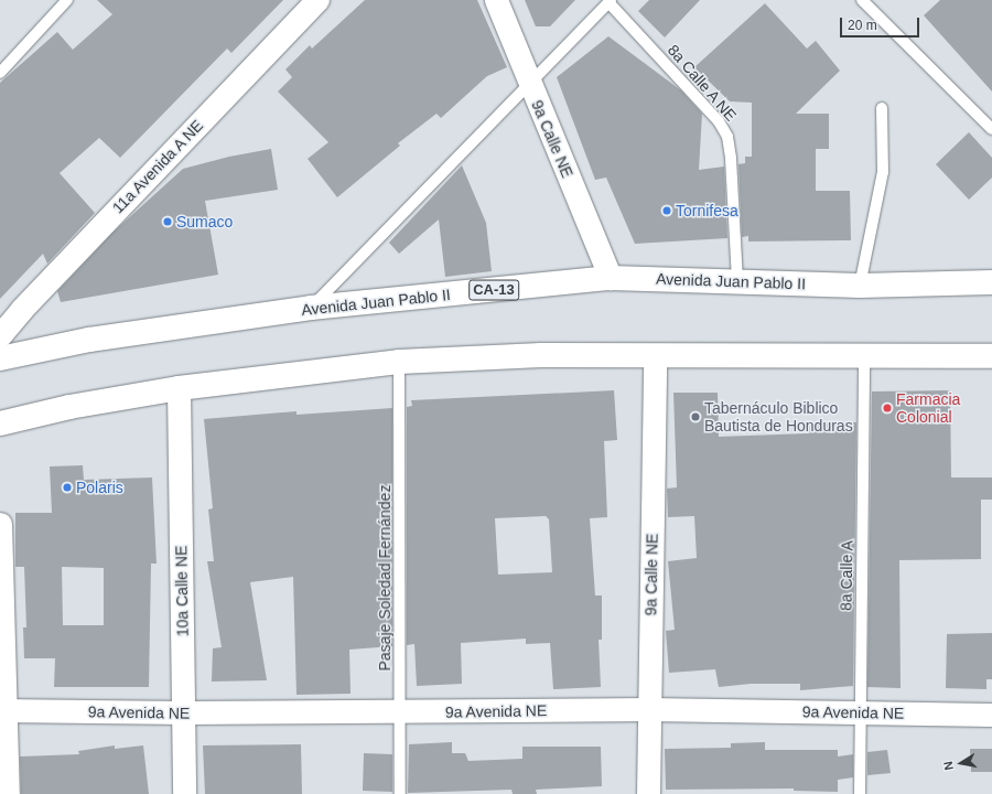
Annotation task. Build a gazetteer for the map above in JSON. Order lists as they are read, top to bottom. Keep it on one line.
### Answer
{"streets":{"highway":["Avenida Juan Pablo II","CA-13"],"street":["9a Calle NE","11a Avenida A NE","10a Calle NE","9a Avenida NE"],"lane":["8a Calle A NE","8a Calle A","Pasaje Soledad Fernández"]},"crossings":[["8a Calle A NE","Avenida Juan Pablo II"],["9a Calle NE","Avenida Juan Pablo II"],["9a Calle NE","9a Avenida NE"],["8a Calle A","9a Avenida NE"],["Pasaje Soledad Fernández","9a Avenida NE"],["10a Calle NE","9a Avenida NE"]],"places":["Tornifesa","Sumaco","Farmacia Colonial","Tabernáculo Biblico Bautista de Honduras","Polaris"],"scale_bar":"20 m","north":"left"}
